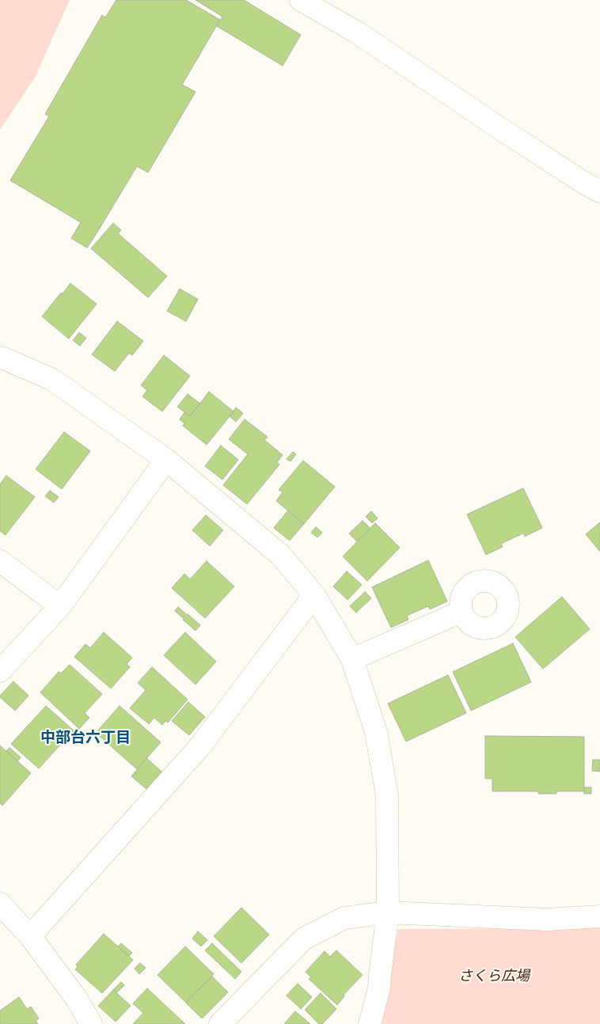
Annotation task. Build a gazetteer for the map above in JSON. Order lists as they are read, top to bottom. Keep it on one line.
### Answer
{"districts":["中部台六丁目"],"parks":["さくら広場"]}
